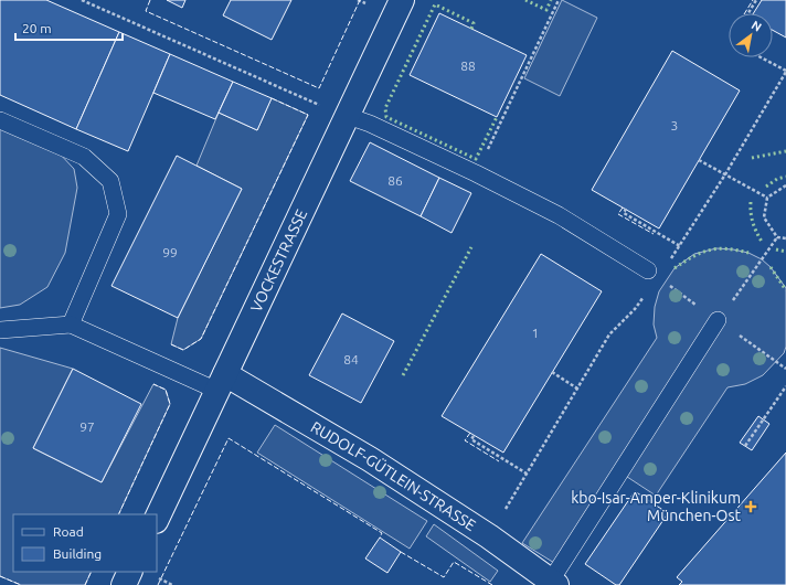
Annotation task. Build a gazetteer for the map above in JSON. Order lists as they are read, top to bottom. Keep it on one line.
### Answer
{"streets":{"main road":["VOCKESTRASSE","RUDOLF-GÜTLEIN-STRASSE"]},"crossings":[["VOCKESTRASSE","RUDOLF-GÜTLEIN-STRASSE"]],"places":{"health":["kbo-Isar-Amper-Klinikum München-Ost"]},"house_numbers":["88","3","86","99","1","84","97"],"legend":["Road","Building"],"scale_bar":"20 m","north":"top right"}
